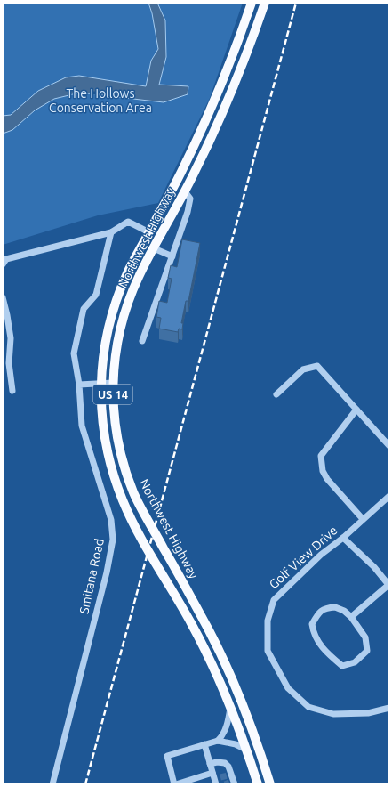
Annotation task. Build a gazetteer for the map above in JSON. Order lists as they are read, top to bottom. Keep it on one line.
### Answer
{"streets":{"main road":["Northwest Highway","US 14"],"street":["Golf View Drive","Smitana Road"]},"parks":["The Hollows Conservation Area"]}
